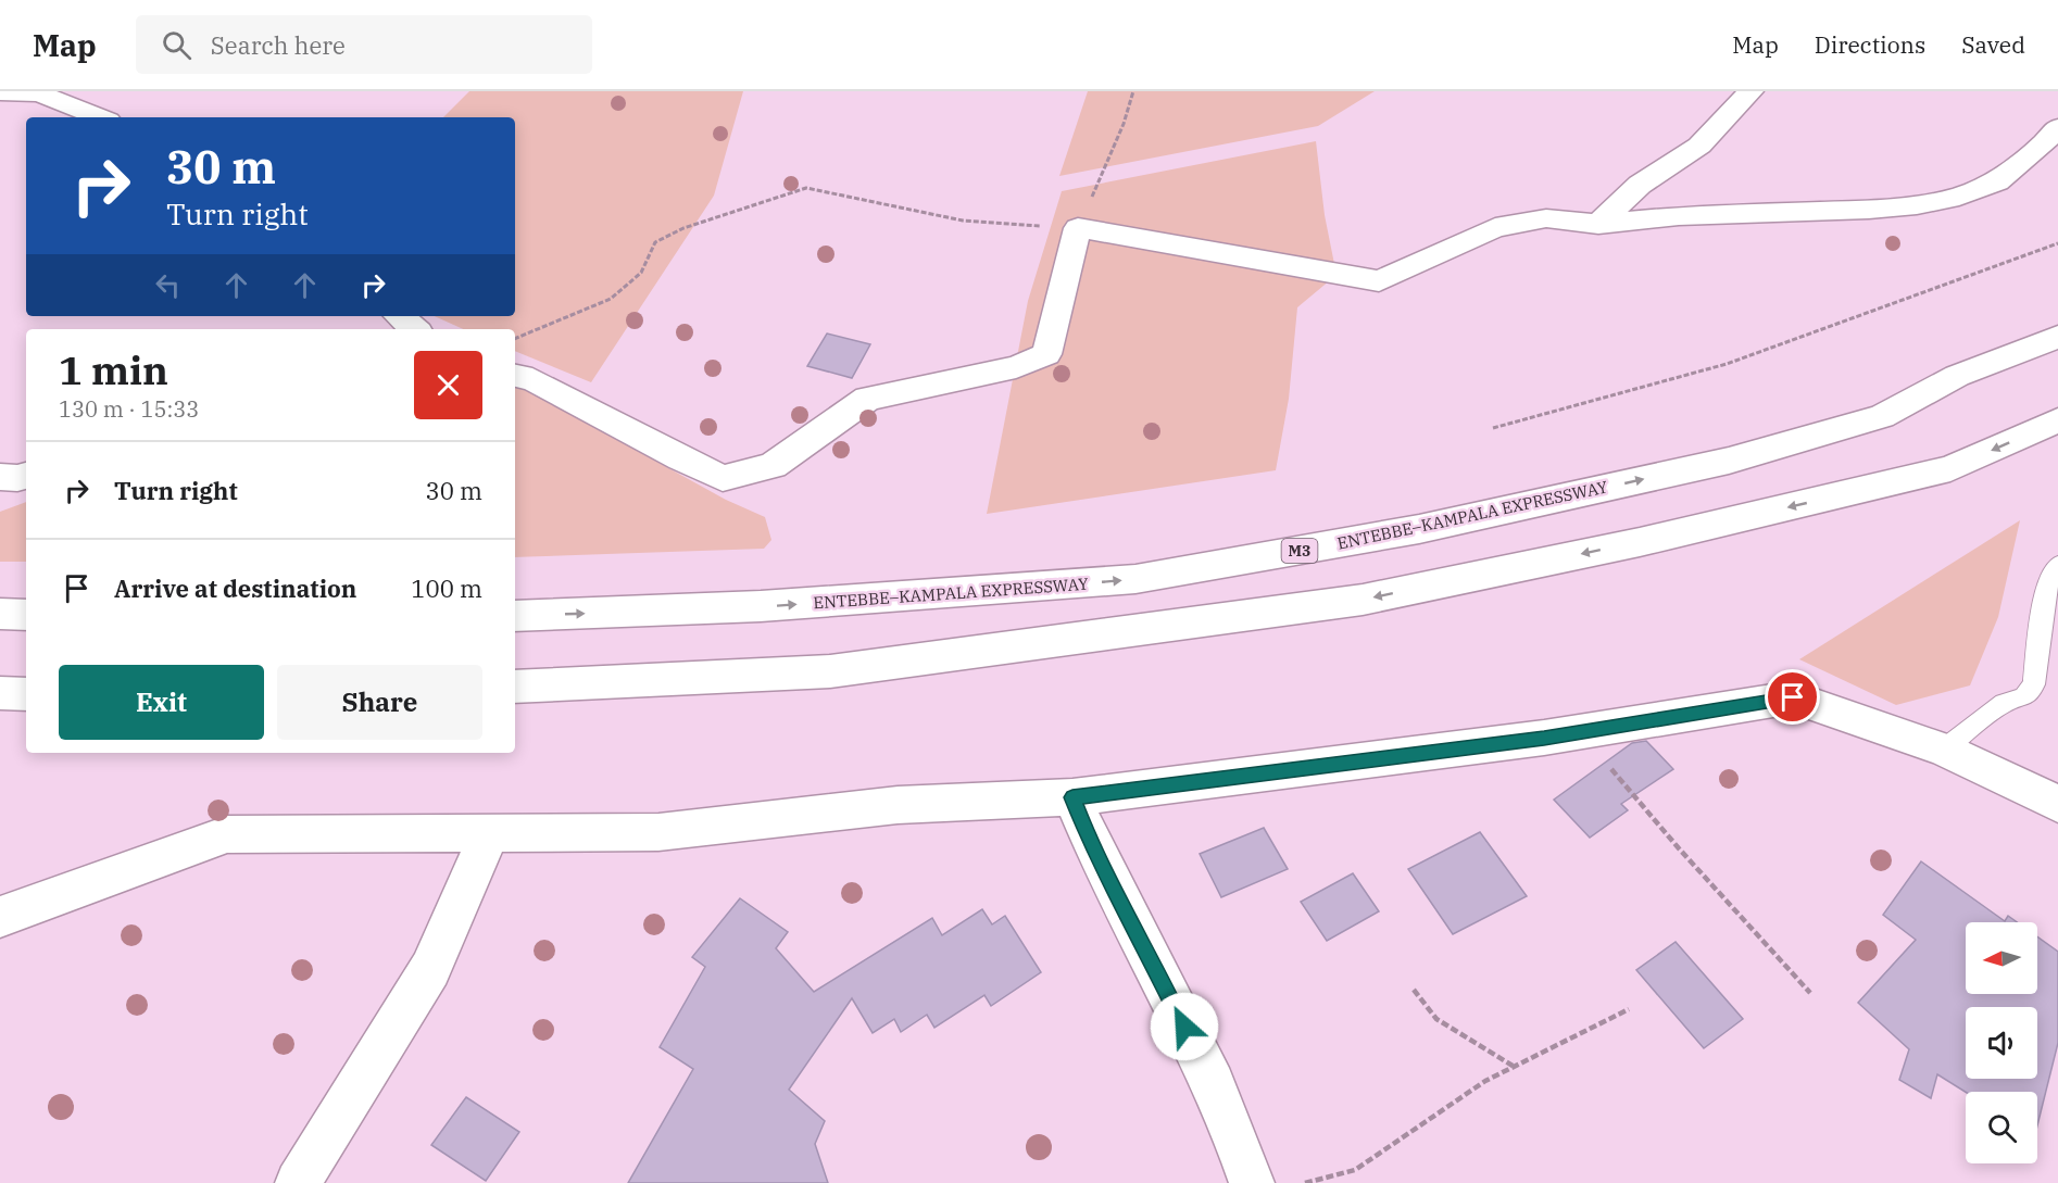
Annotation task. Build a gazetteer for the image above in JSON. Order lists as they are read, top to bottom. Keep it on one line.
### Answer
{"streets":{"main road":["ENTEBBE–KAMPALA EXPRESSWAY","M3"]},"north":"left","page":{"header":"Map","search":"Search here","nav":["Map","Directions","Saved"],"turn":["30 m","Turn right"],"heading":["1 min","130 m · 15:33"],"list":[{"name":"Turn right","value":"30 m"},{"name":"Arrive at destination","value":"100 m"}],"buttons":["Exit","Share"]}}
